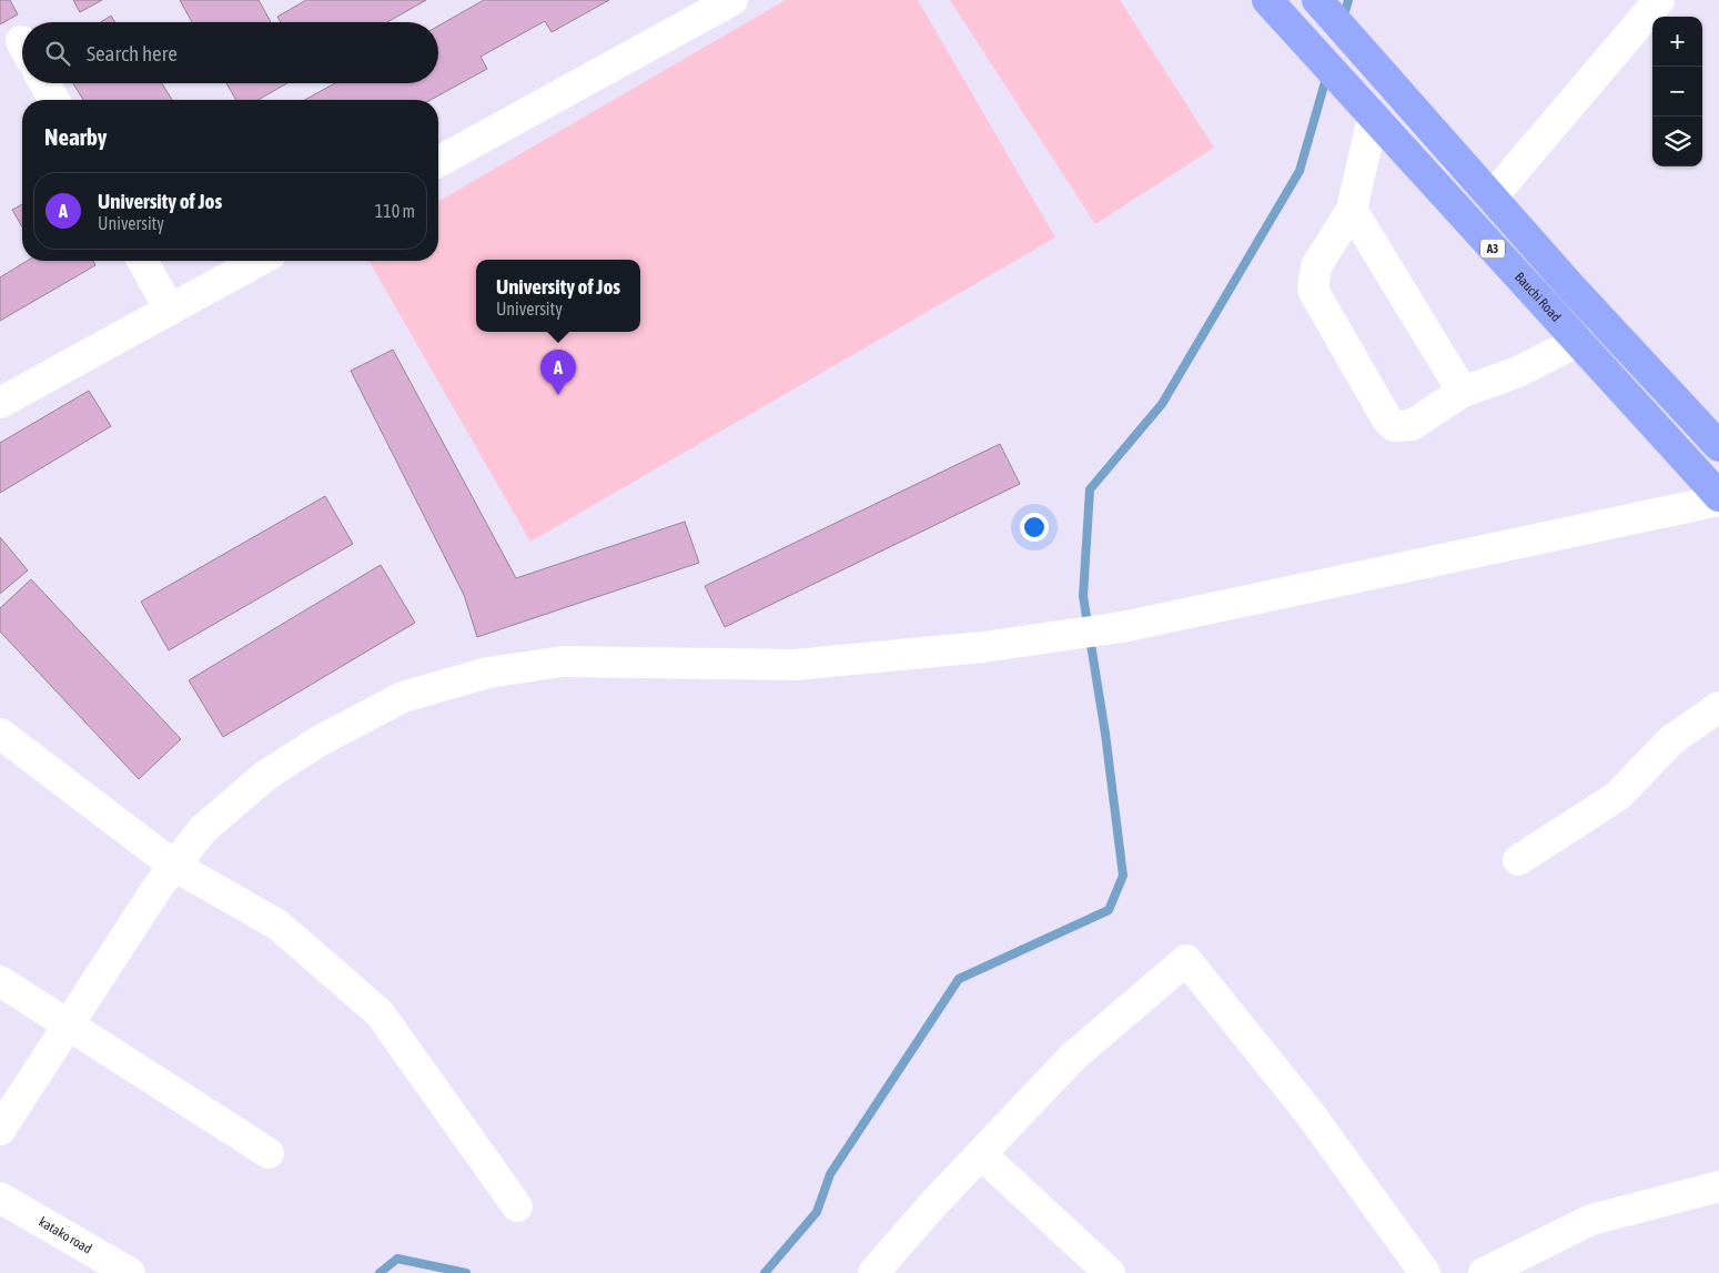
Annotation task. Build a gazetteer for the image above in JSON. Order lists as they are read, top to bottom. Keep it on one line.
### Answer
{"streets":{"highway":["A3","Bauchi Road"],"street":["katako road"]},"page":{"map_buttons":["+","−"],"search":"Search here","heading":"Nearby","list":[{"mark":"A","name":"University of Jos","note":"University","value":"110 m"}],"popup":["University of Jos","University"],"pins":"A"}}
